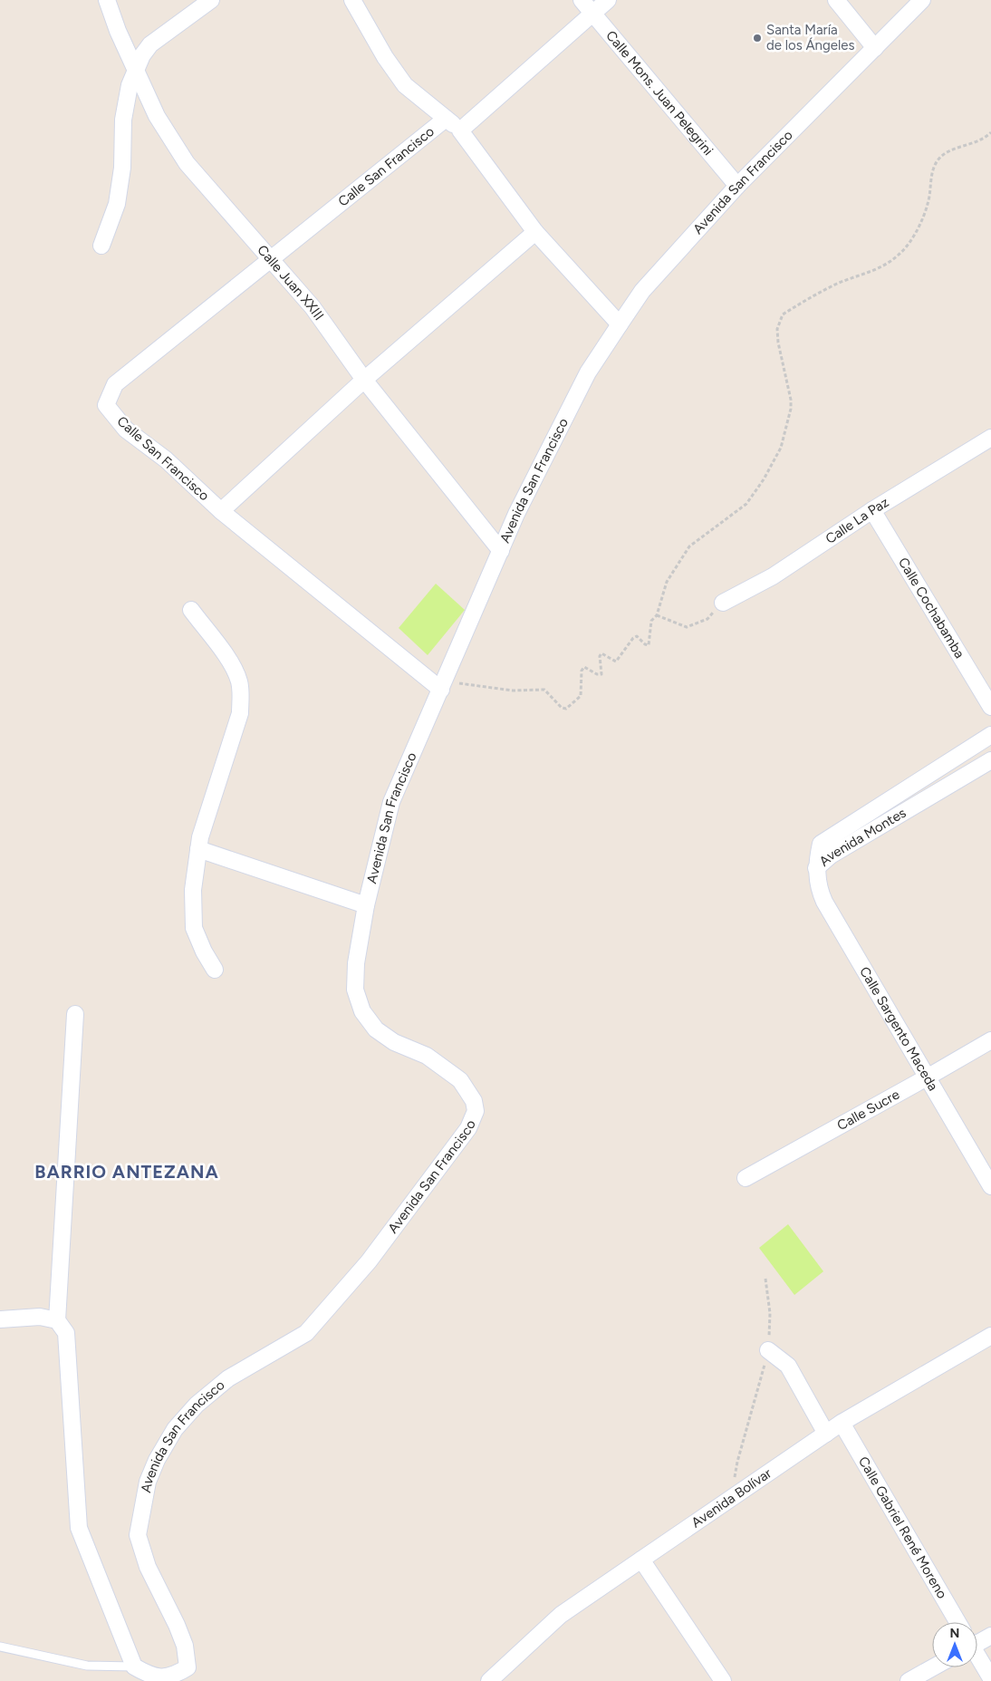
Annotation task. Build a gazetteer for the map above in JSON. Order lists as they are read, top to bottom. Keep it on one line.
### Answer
{"streets":{"street":["Calle Mons. Juan Pelegrini","Calle San Francisco","Avenida San Francisco","Calle Juan XXIII","Calle La Paz","Calle Cochabamba","Avenida Montes","Calle Sargento Maceda","Calle Sucre","Avenida Bolívar","Calle Gabriel René Moreno"]},"crossings":[["Calle Mons. Juan Pelegrini","Avenida San Francisco"],["Calle San Francisco","Avenida San Francisco"],["Calle San Francisco","Calle Juan XXIII"],["Avenida San Francisco","Calle Juan XXIII"],["Calle La Paz","Calle Cochabamba"],["Avenida Montes","Calle Sargento Maceda"],["Calle Sargento Maceda","Calle Sucre"],["Avenida Bolívar","Calle Gabriel René Moreno"]],"districts":["BARRIO ANTEZANA"],"places":["Santa María de los Ángeles"],"north":"top"}
